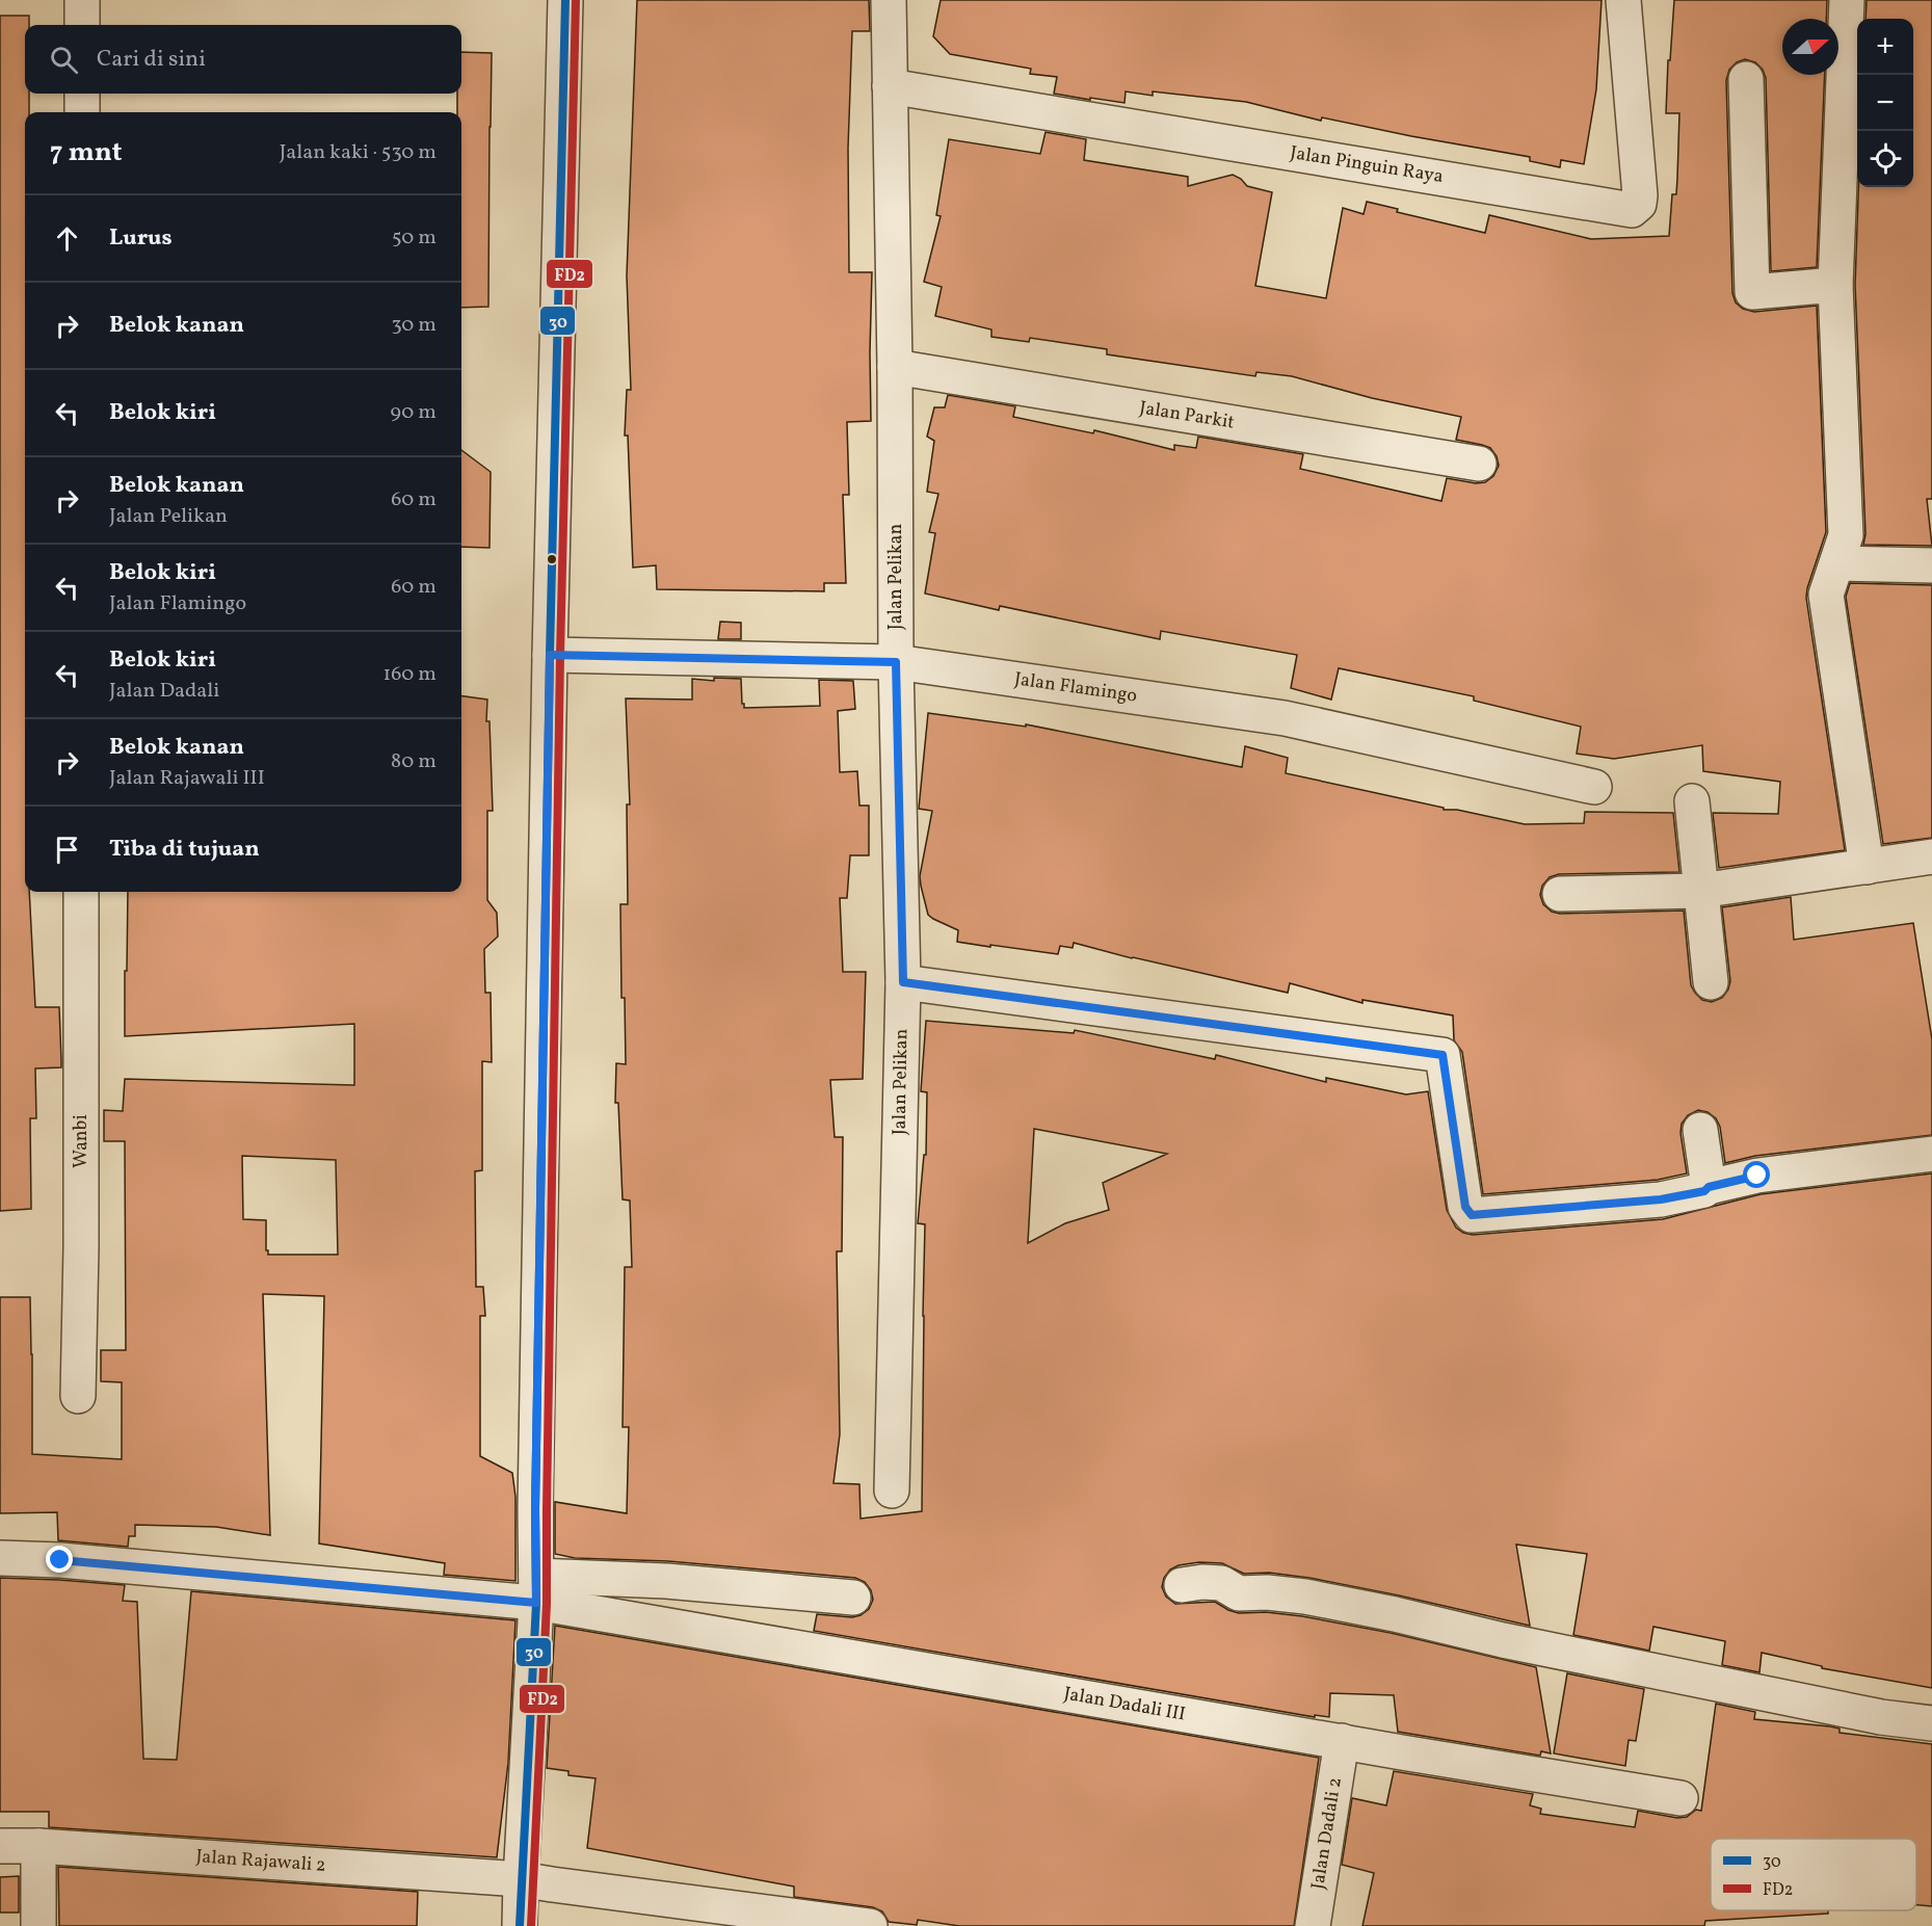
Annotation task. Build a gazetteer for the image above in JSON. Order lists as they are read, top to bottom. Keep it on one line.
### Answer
{"streets":{"street":["Jalan Pinguin Raya","Jalan Parkit","Jalan Pelikan","Jalan Flamingo","Wanbi","Jalan Dadali III","Jalan Dadali 2","Jalan Rajawali 2"]},"crossings":[["Jalan Pinguin Raya","Jalan Pelikan"],["Jalan Parkit","Jalan Pelikan"],["Jalan Pelikan","Jalan Flamingo"],["Jalan Dadali III","Jalan Dadali 2"]],"lines":["transit line 30","transit line FD2"],"legend":["30","FD2"],"north":"right","page":{"map_buttons":["+","−"],"search":"Cari di sini","heading":["7 mnt","Jalan kaki · 530 m"],"list":[["Lurus","50 m"],["Belok kanan","30 m"],["Belok kiri","90 m"],["Belok kanan","Jalan Pelikan","60 m"],["Belok kiri","Jalan Flamingo","60 m"],["Belok kiri","Jalan Dadali","160 m"],["Belok kanan","Jalan Rajawali III","80 m"],"Tiba di tujuan"]}}
